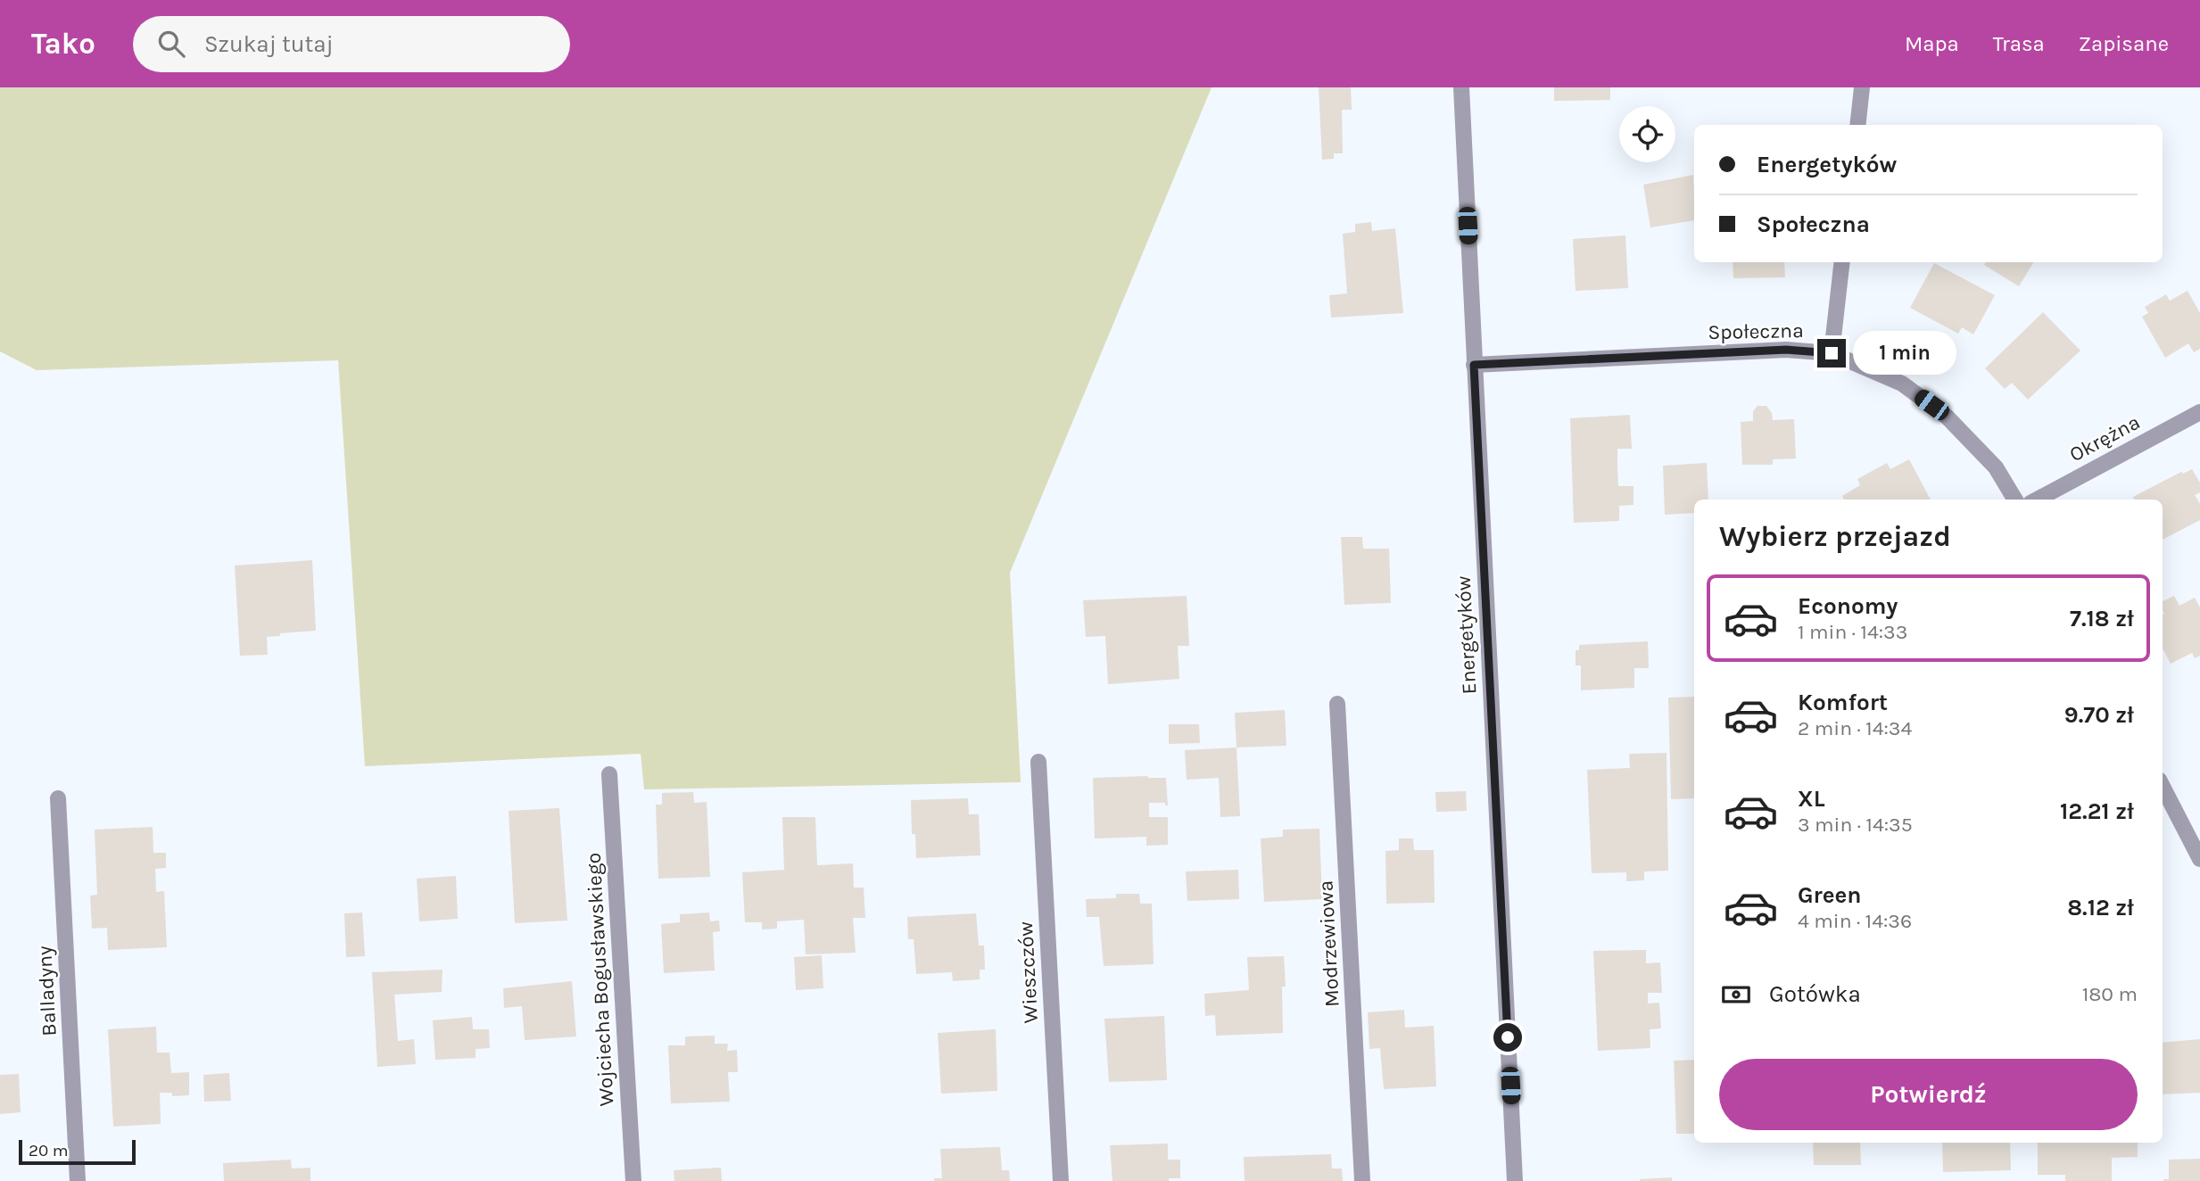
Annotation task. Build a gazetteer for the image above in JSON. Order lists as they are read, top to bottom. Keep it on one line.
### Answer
{"streets":{"street":["Społeczna","Okrężna","Energetyków","Modrzewiowa","Wieszczów","Wojciecha Bogusławskiego","Balladyny"]},"crossings":[["Społeczna","Energetyków"]],"scale_bar":"20 m","page":{"header":"Tako","search":"Szukaj tutaj","nav":["Mapa","Trasa","Zapisane"],"banner":["Energetyków","Społeczna"],"bubble":"1 min","heading":"Wybierz przejazd","list":[{"name":"Economy","note":"1 min · 14:33","value":"7.18 zł"},{"name":"Komfort","note":"2 min · 14:34","value":"9.70 zł"},{"name":"XL","note":"3 min · 14:35","value":"12.21 zł"},{"name":"Green","note":"4 min · 14:36","value":"8.12 zł"}],"pay":["Gotówka","180 m"],"buttons":"Potwierdź","scale":"20 m"}}
